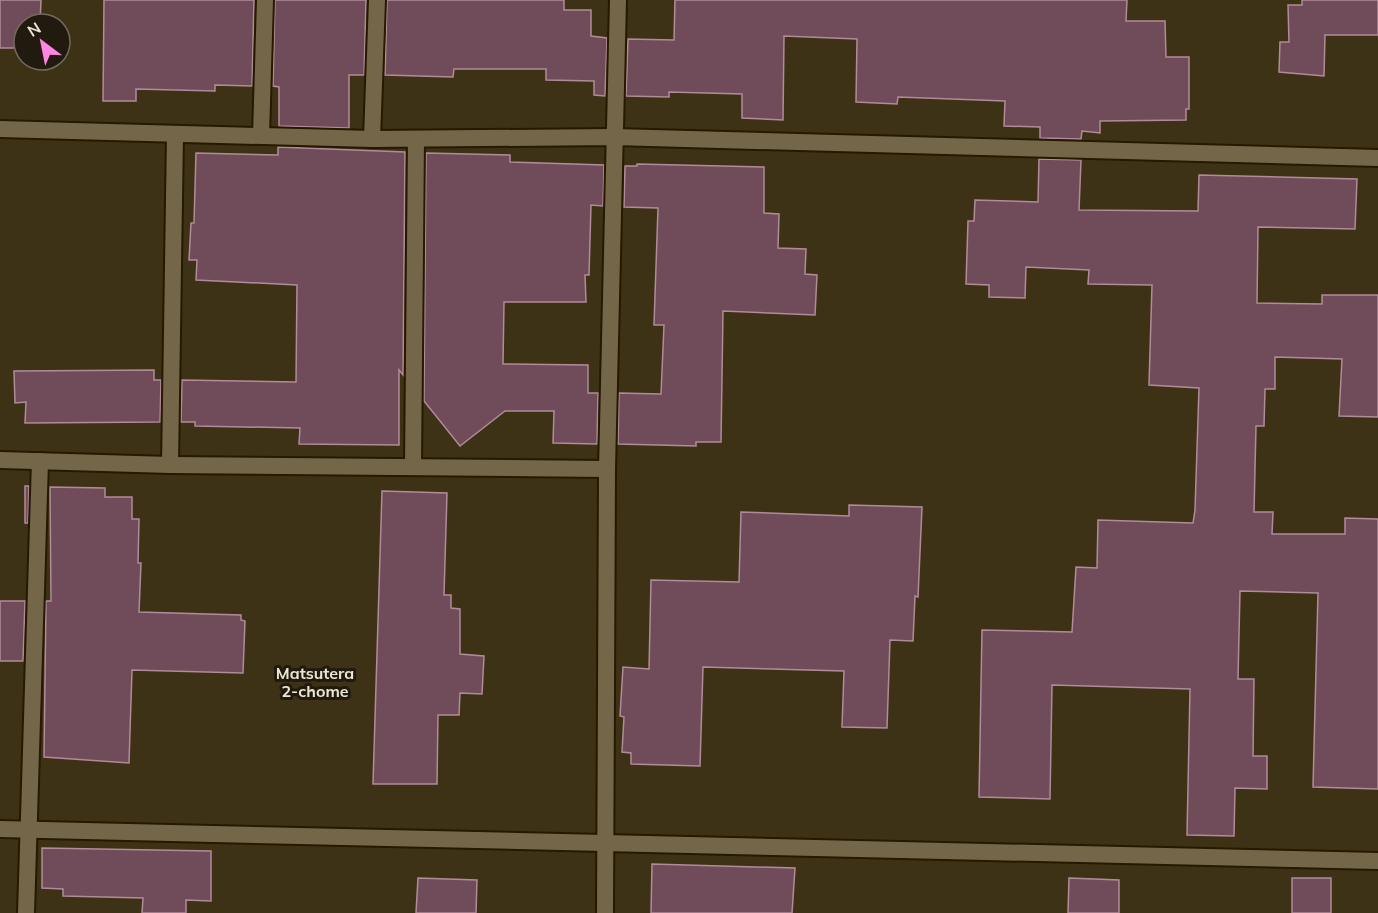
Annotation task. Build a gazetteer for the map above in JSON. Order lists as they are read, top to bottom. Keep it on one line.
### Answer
{"districts":["Matsutera 2-chome"],"north":"top left"}
